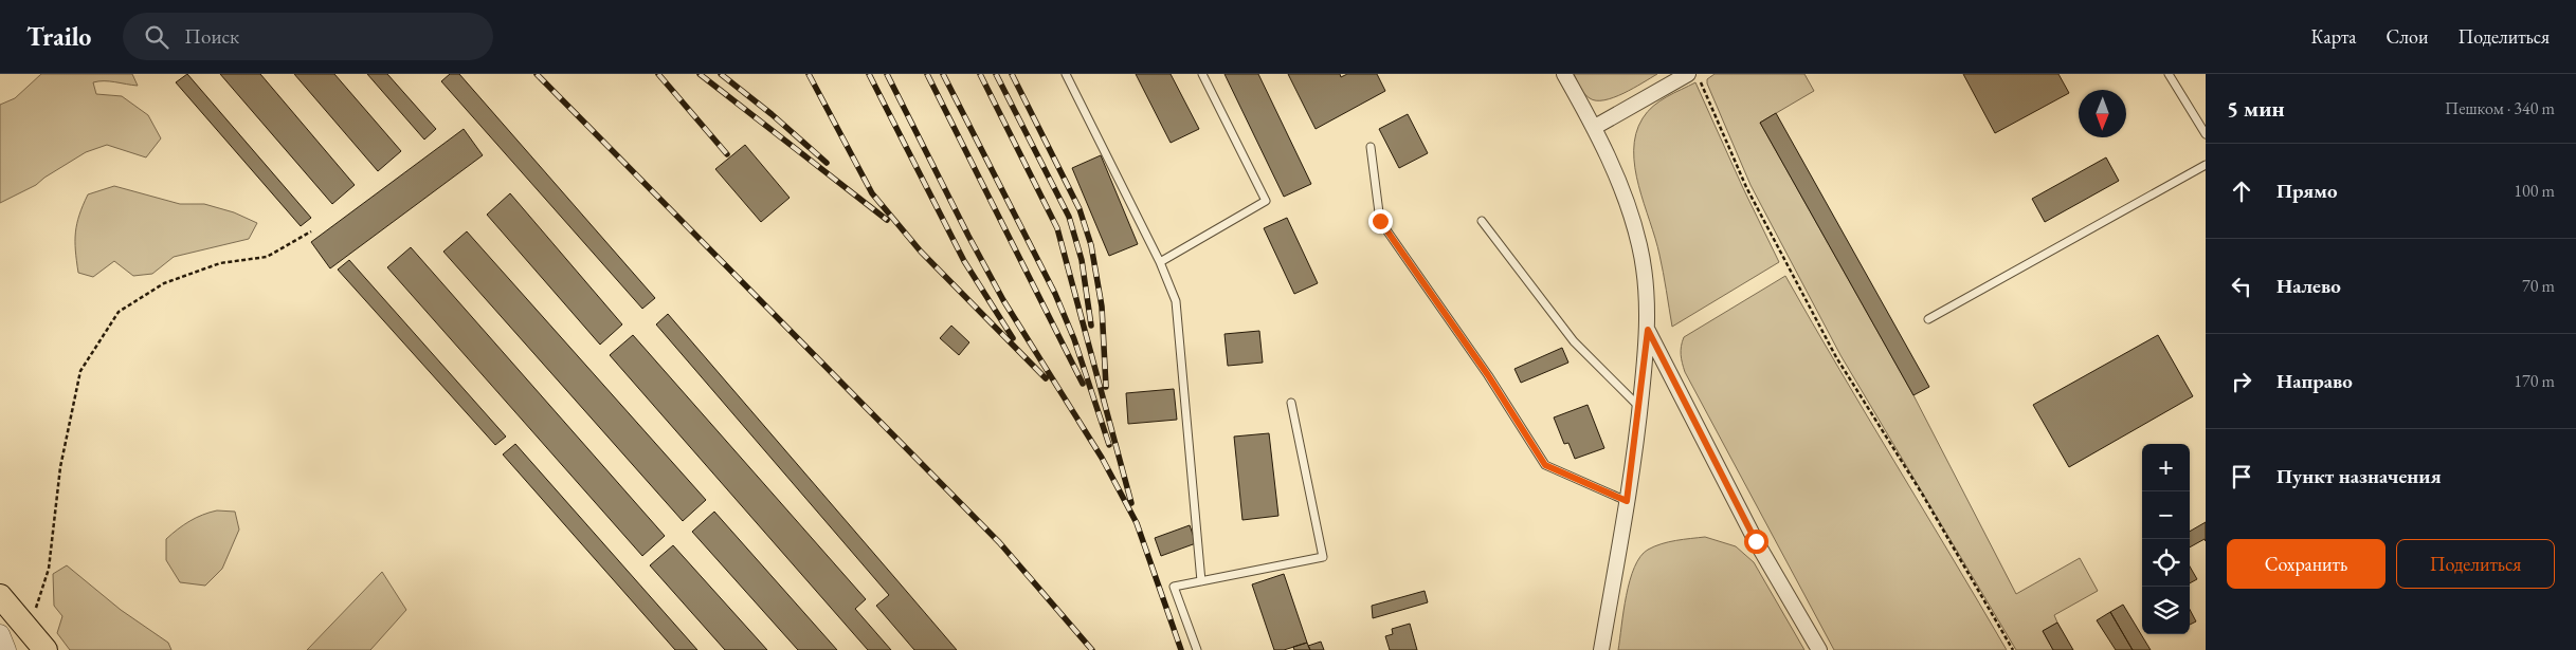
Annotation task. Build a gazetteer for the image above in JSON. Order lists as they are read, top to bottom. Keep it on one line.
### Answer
{"north":"bottom","page":{"header":"Trailo","search":"Поиск","nav":["Карта","Слои","Поделиться"],"heading":["5 мин","Пешком · 340 m"],"list":[["Прямо","100 m"],["Налево","70 m"],["Направо","170 m"],"Пункт назначения"],"map_buttons":["+","−"],"buttons":["Сохранить","Поделиться"]}}
